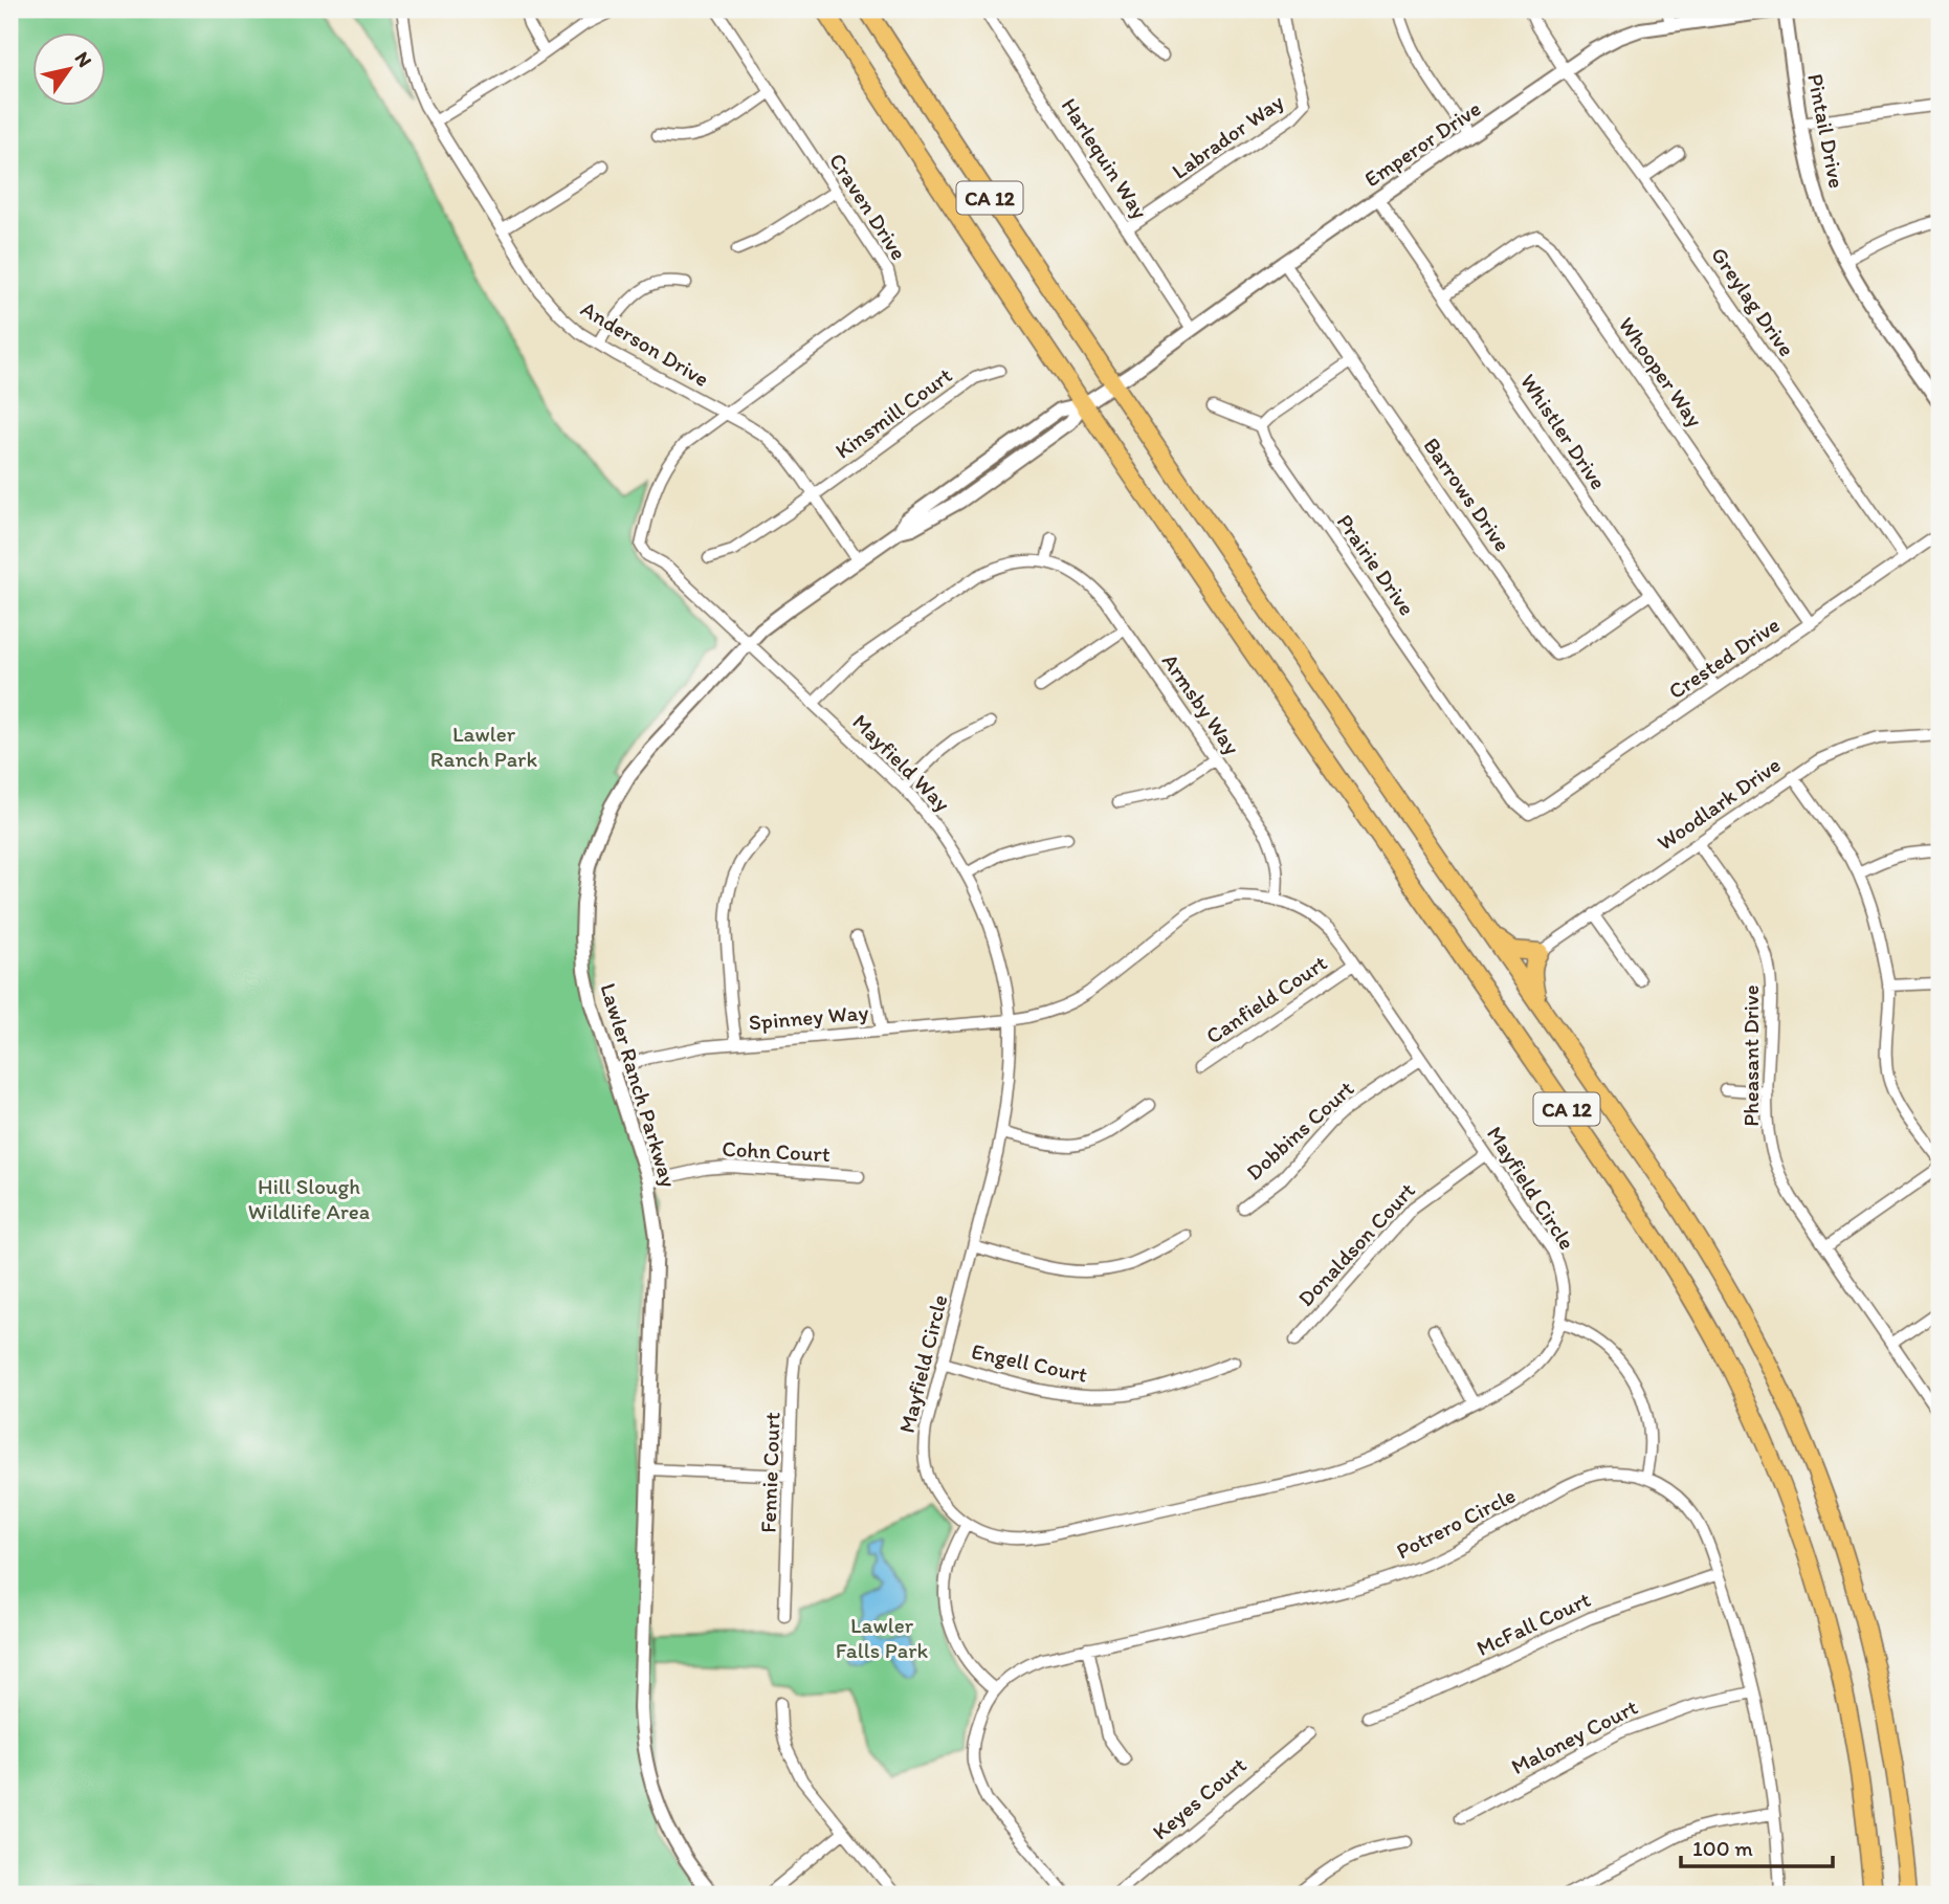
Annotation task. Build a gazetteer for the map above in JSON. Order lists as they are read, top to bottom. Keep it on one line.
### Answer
{"streets":{"highway":["CA 12"],"street":["Pintail Drive","Labrador Way","Emperor Drive","Harlequin Way","Craven Drive","Greylag Drive","Anderson Drive","Whooper Way","Kinsmill Court","Whistler Drive","Barrows Drive","Prairie Drive","Crested Drive","Armsby Way","Mayfield Way","Woodlark Drive","Canfield Court","Spinney Way","Pheasant Drive","Lawler Ranch Parkway","Dobbins Court","Cohn Court","Mayfield Circle","Donaldson Court","Engell Court","Fennie Court","Potrero Circle","McFall Court","Maloney Court","Keyes Court"]},"crossings":[["Pintail Drive","Emperor Drive"],["Labrador Way","Harlequin Way"],["Emperor Drive","Harlequin Way"],["Emperor Drive","CA 12"],["Emperor Drive","Greylag Drive"],["Emperor Drive","Whistler Drive"],["Emperor Drive","Barrows Drive"],["Emperor Drive","Lawler Ranch Parkway"],["CA 12","Lawler Ranch Parkway"],["Craven Drive","Anderson Drive"],["Craven Drive","Mayfield Way"],["Greylag Drive","Crested Drive"],["Anderson Drive","Kinsmill Court"],["Anderson Drive","Mayfield Way"],["Anderson Drive","Lawler Ranch Parkway"],["Whooper Way","Whistler Drive"],["Whooper Way","Crested Drive"],["Whistler Drive","Barrows Drive"],["Whistler Drive","Crested Drive"],["Prairie Drive","Crested Drive"],["Armsby Way","Mayfield Way"],["Armsby Way","Mayfield Circle"],["Mayfield Way","Spinney Way"],["Mayfield Way","Lawler Ranch Parkway"],["Mayfield Way","Mayfield Circle"],["Woodlark Drive","Pheasant Drive"],["Canfield Court","Mayfield Circle"],["Spinney Way","Lawler Ranch Parkway"],["Spinney Way","Mayfield Circle"],["Lawler Ranch Parkway","Cohn Court"],["Dobbins Court","Mayfield Circle"],["Mayfield Circle","Donaldson Court"],["Mayfield Circle","Engell Court"],["Potrero Circle","McFall Court"],["Potrero Circle","Maloney Court"]],"parks":["Lawler Ranch Park","Hill Slough Wildlife Area","Lawler Falls Park"],"scale_bar":"100 m","north":"top right"}
